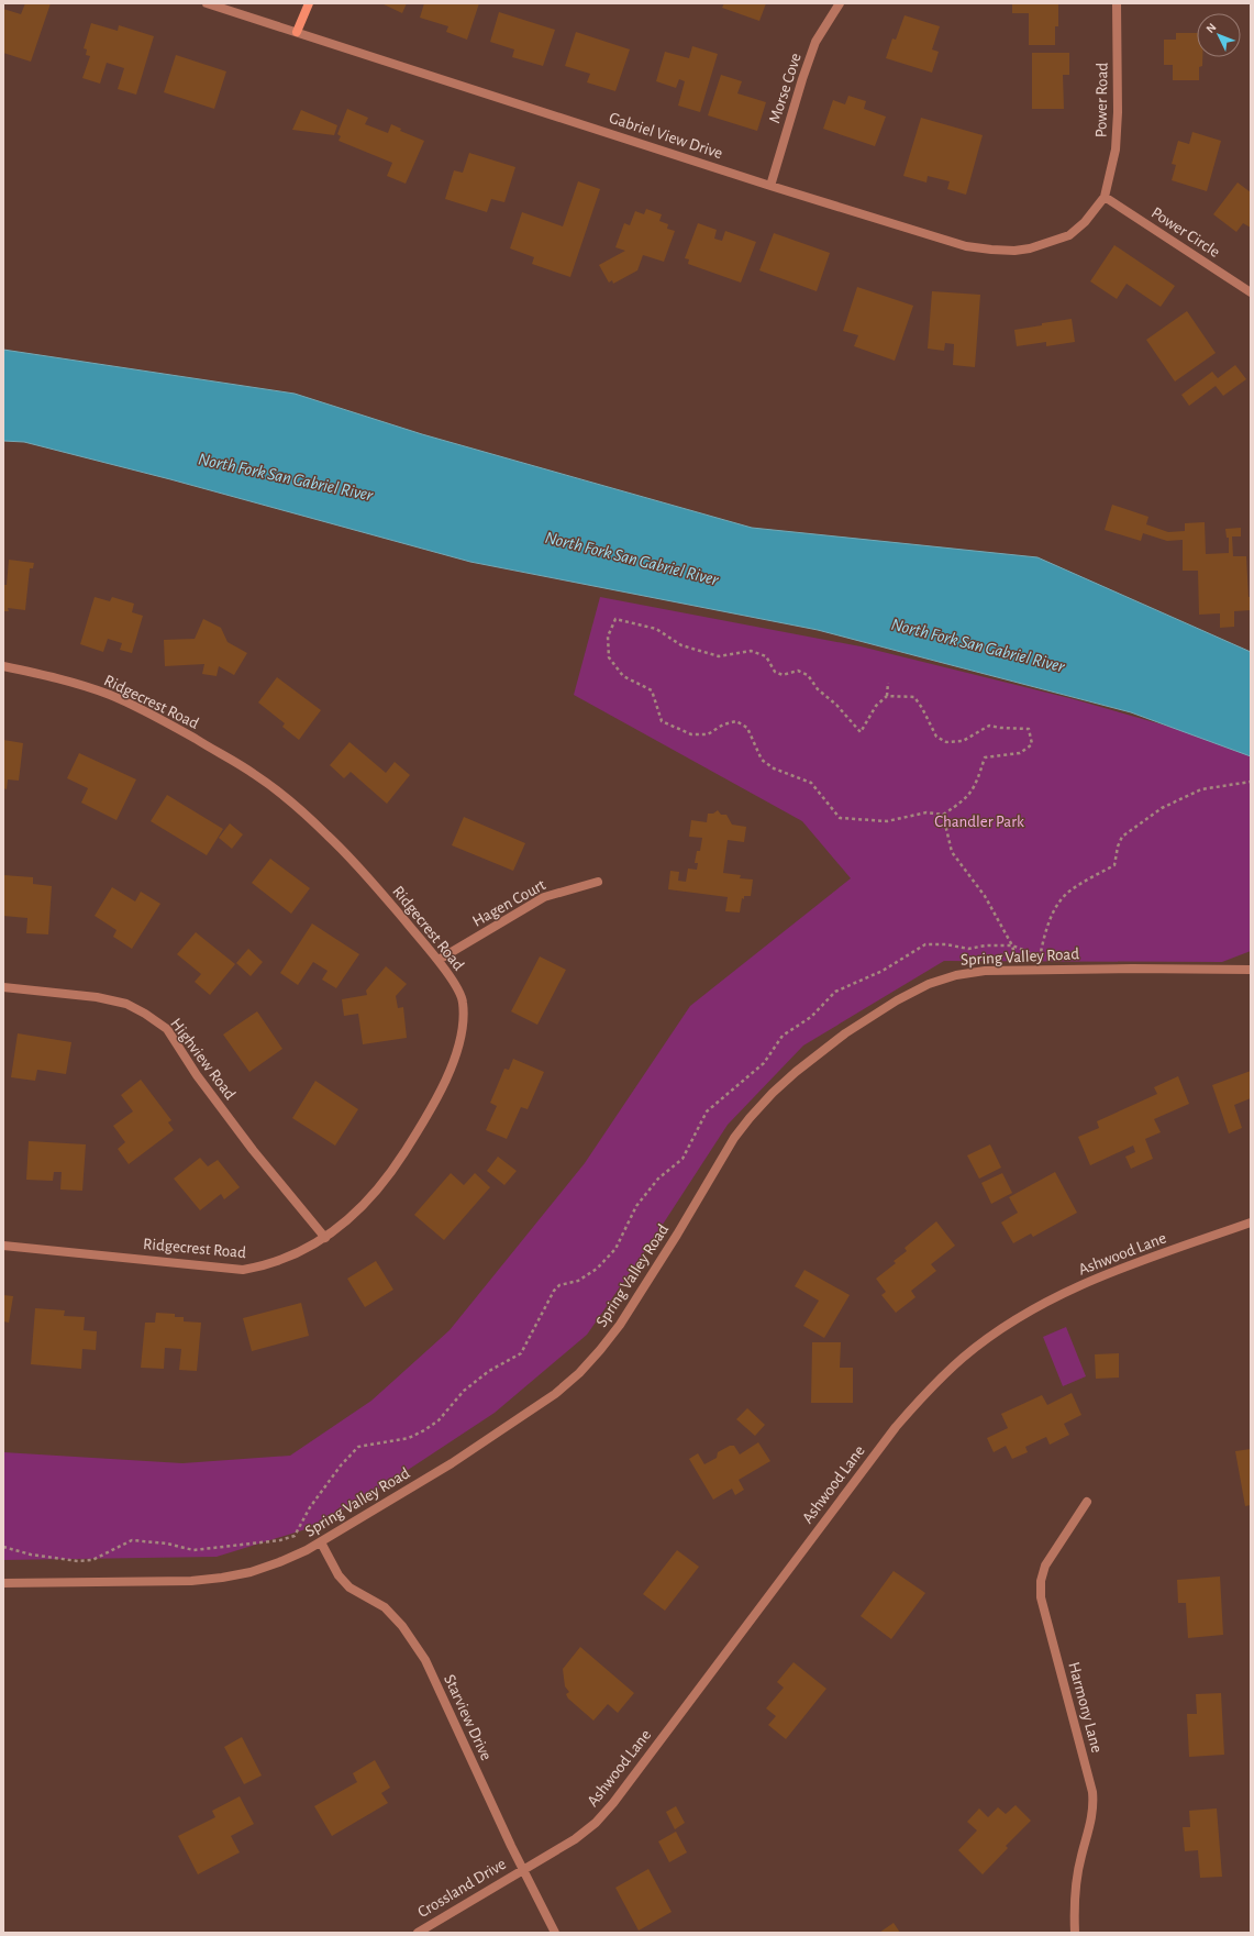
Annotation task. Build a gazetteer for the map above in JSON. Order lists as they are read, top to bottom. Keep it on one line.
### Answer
{"streets":{"street":["Morse Cove","Power Road","Gabriel View Drive","Power Circle","Ridgecrest Road","Hagen Court","Spring Valley Road","Highview Road","Ashwood Lane","Harmony Lane","Starview Drive","Crossland Drive"]},"crossings":[["Morse Cove","Gabriel View Drive"],["Power Road","Gabriel View Drive"],["Power Road","Power Circle"],["Gabriel View Drive","Power Circle"],["Ridgecrest Road","Hagen Court"],["Ridgecrest Road","Highview Road"],["Spring Valley Road","Starview Drive"],["Ashwood Lane","Starview Drive"],["Ashwood Lane","Crossland Drive"],["Starview Drive","Crossland Drive"]],"water":["North Fork San Gabriel River"],"parks":["Chandler Park"],"north":"top left"}
